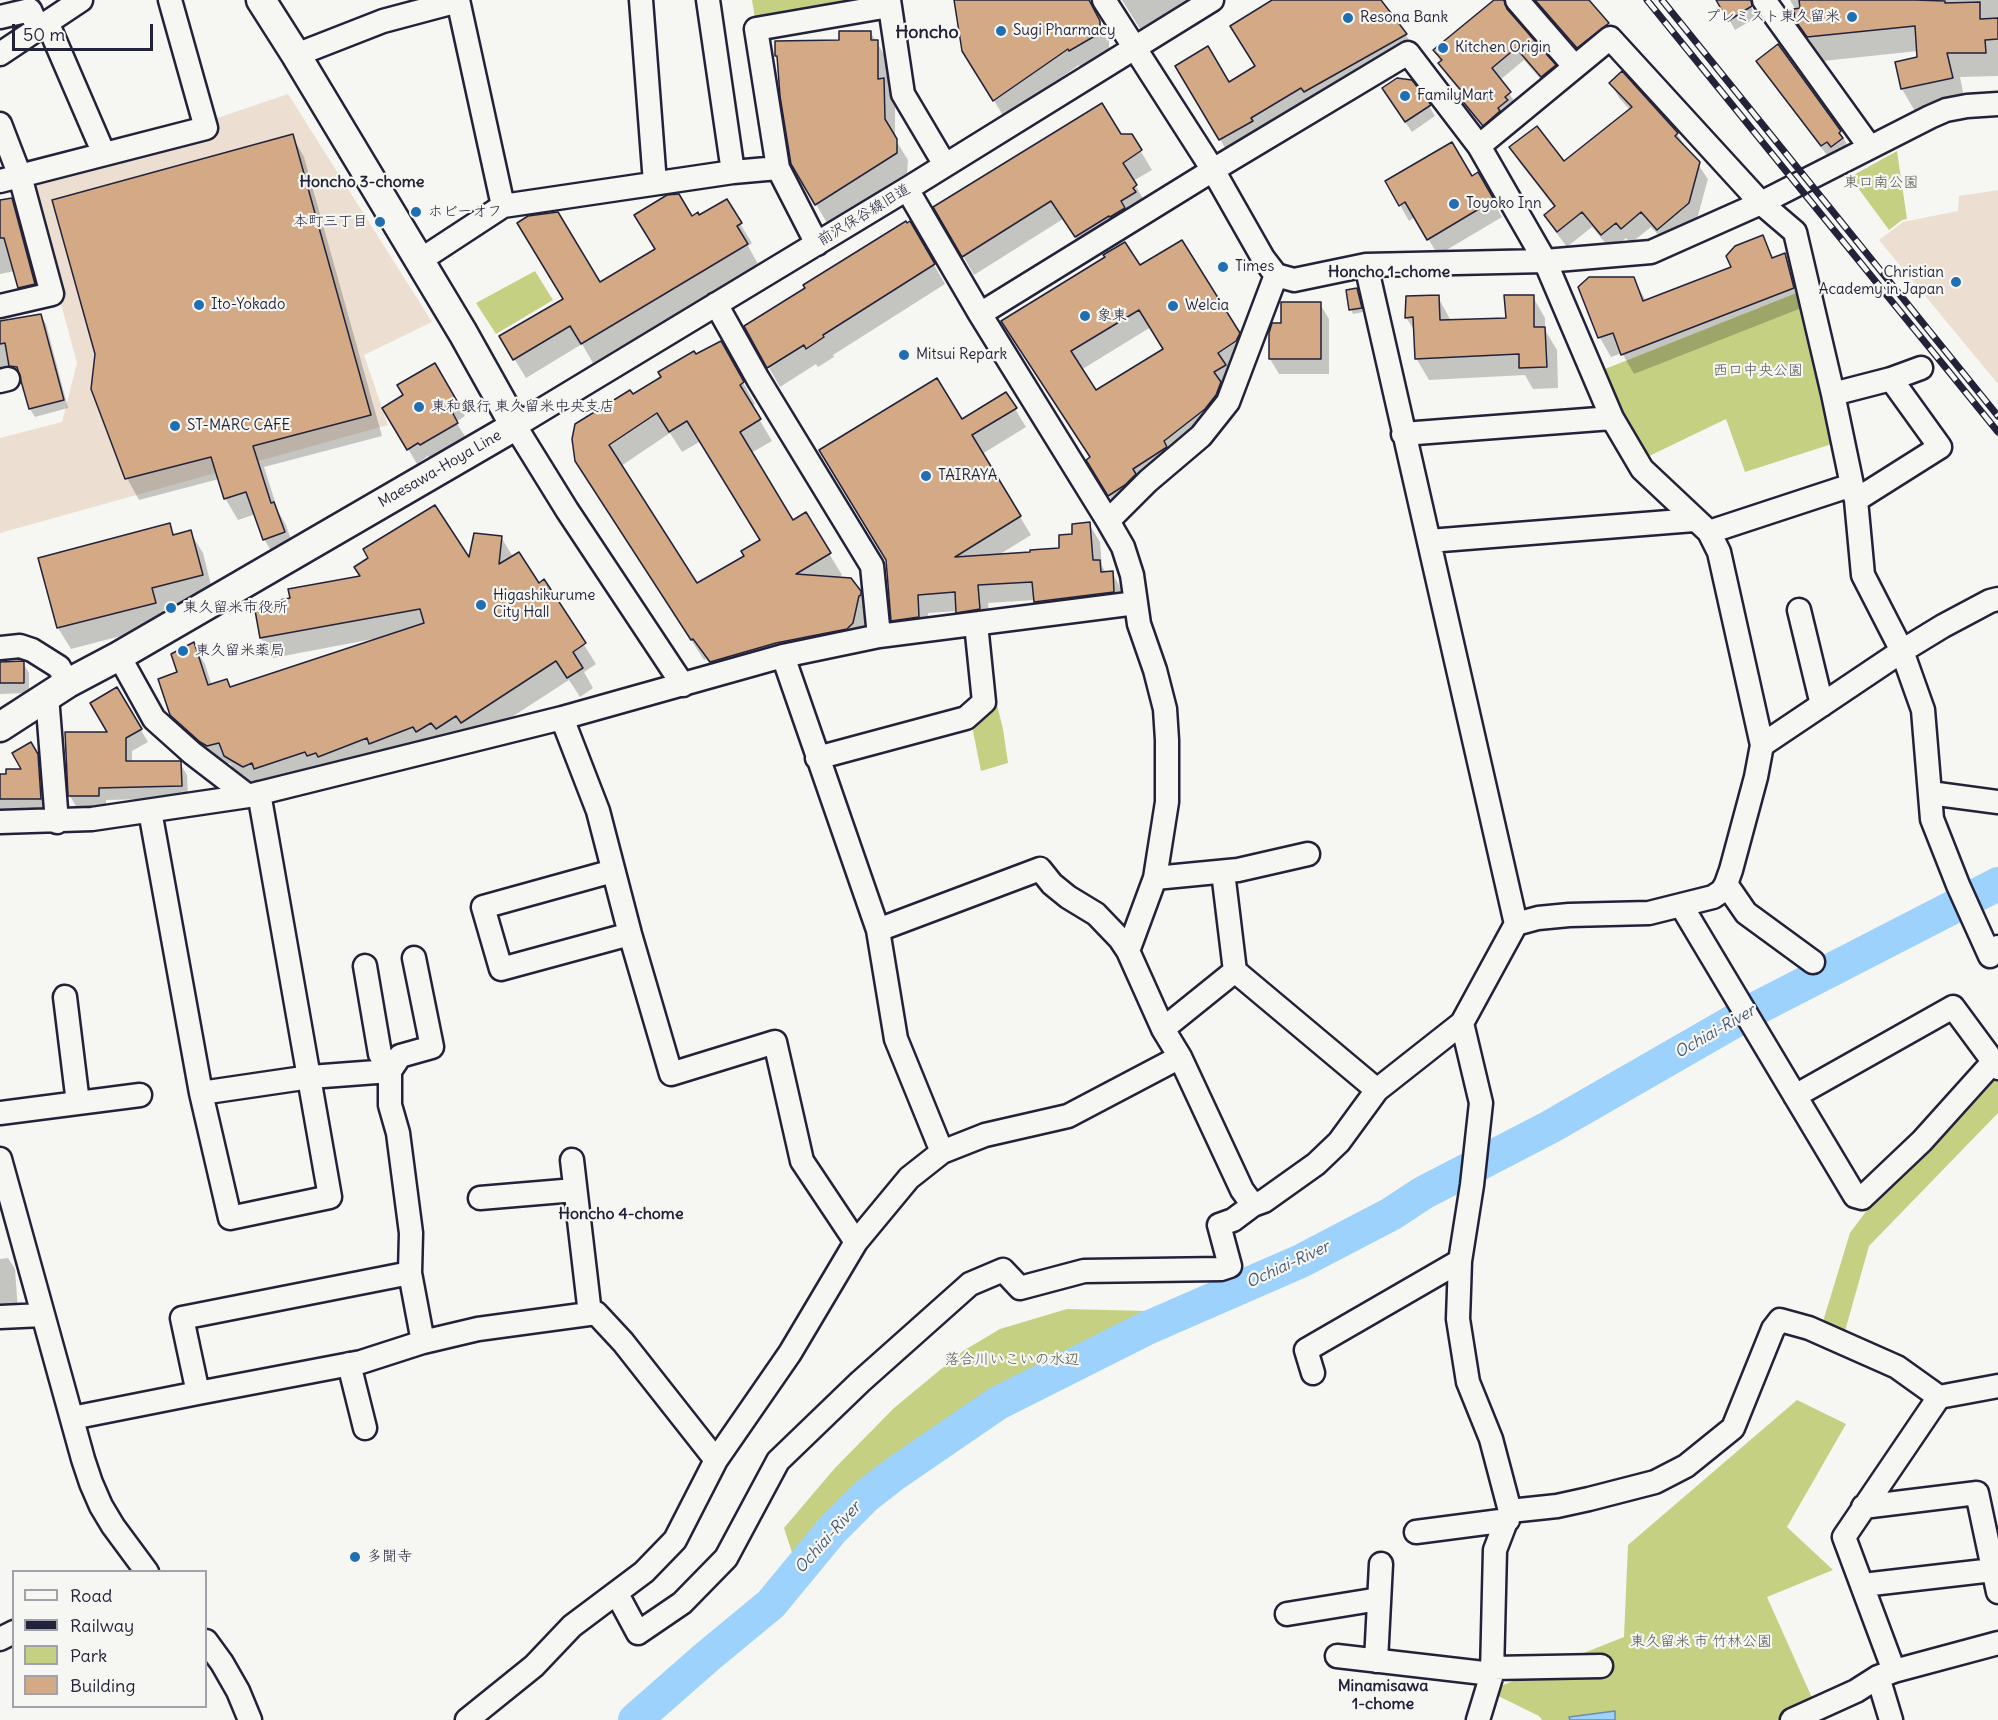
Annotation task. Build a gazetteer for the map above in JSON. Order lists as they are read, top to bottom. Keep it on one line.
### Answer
{"streets":{"main road":["Maesawa-Hoya Line"],"street":["前沢保谷線旧道"]},"crossings":[["前沢保谷線旧道","Maesawa-Hoya Line"]],"districts":["Honcho","Honcho 3-chome","Honcho 1-chome","Honcho 4-chome","Minamisawa 1-chome"],"water":["Ochiai-River"],"parks":["東口南公園","西口中央公園","落合川いこいの水辺","東久留米 市 竹林公園"],"places":["プレミスト東久留米","Resona Bank","Sugi Pharmacy","Kitchen Origin","FamilyMart","Toyoko Inn","ホビーオフ","本町三丁目","Times","Christian Academy in Japan","Ito-Yokado","Welcia","象東","Mitsui Repark","東和銀行 東久留米中央支店","ST-MARC CAFE","TAIRAYA","Higashikurume City Hall","東久留米市役所","東久留米薬局","多聞寺"],"legend":["Road","Railway","Park","Building"],"scale_bar":"50 m"}
